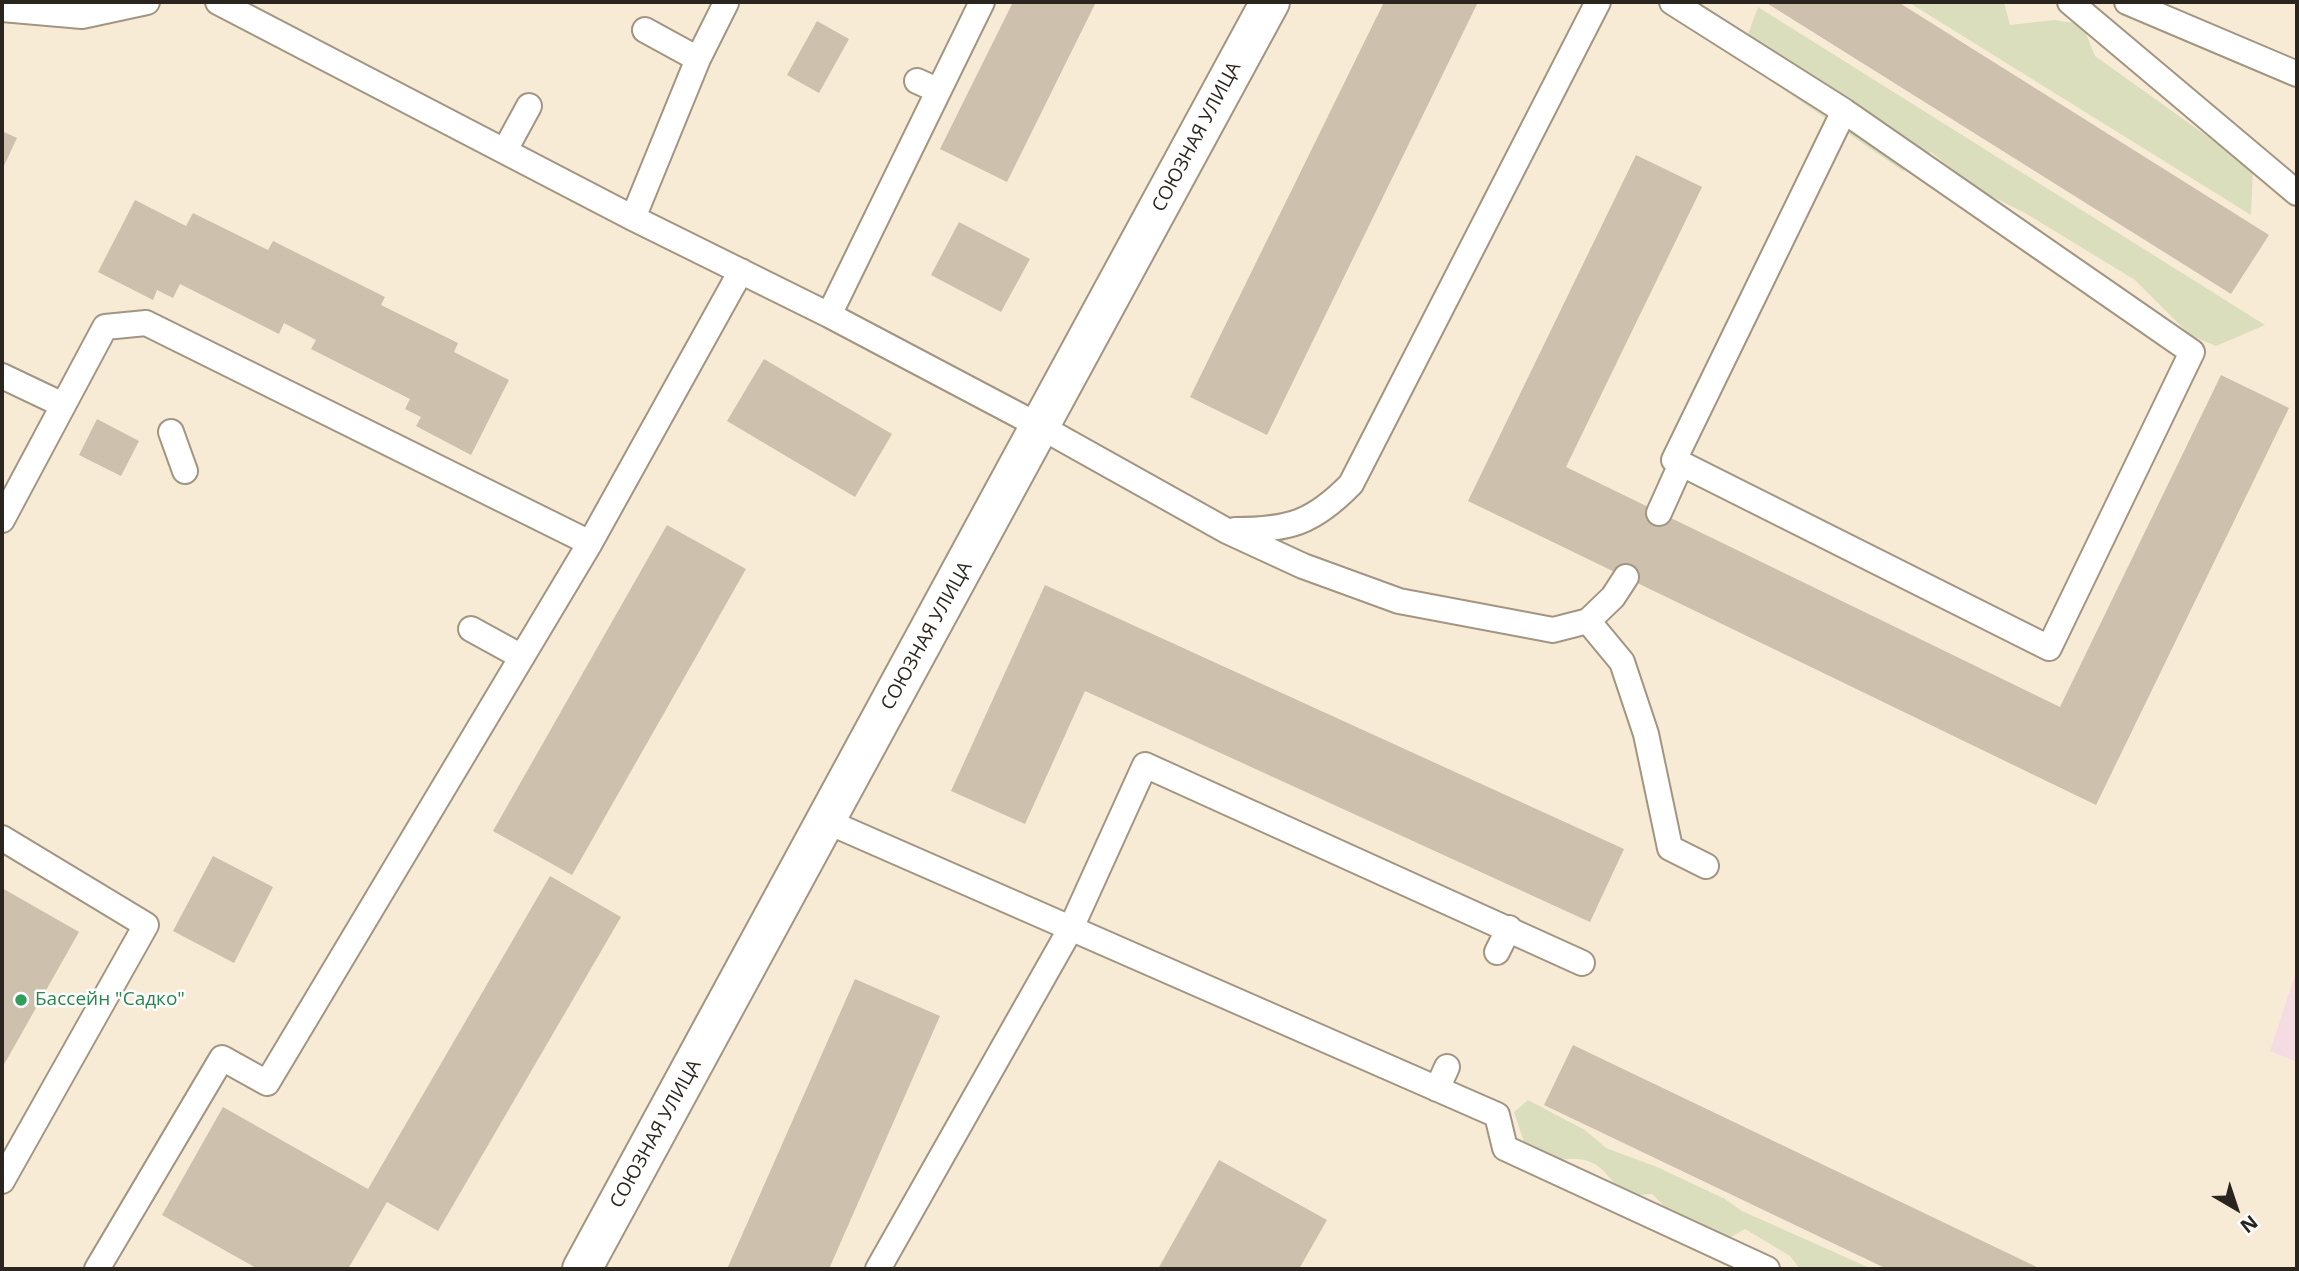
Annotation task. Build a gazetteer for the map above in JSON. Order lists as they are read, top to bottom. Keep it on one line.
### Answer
{"streets":{"street":["СОЮЗНАЯ УЛИЦА"]},"places":["Бассейн \"Садко\""],"north":"bottom right"}
